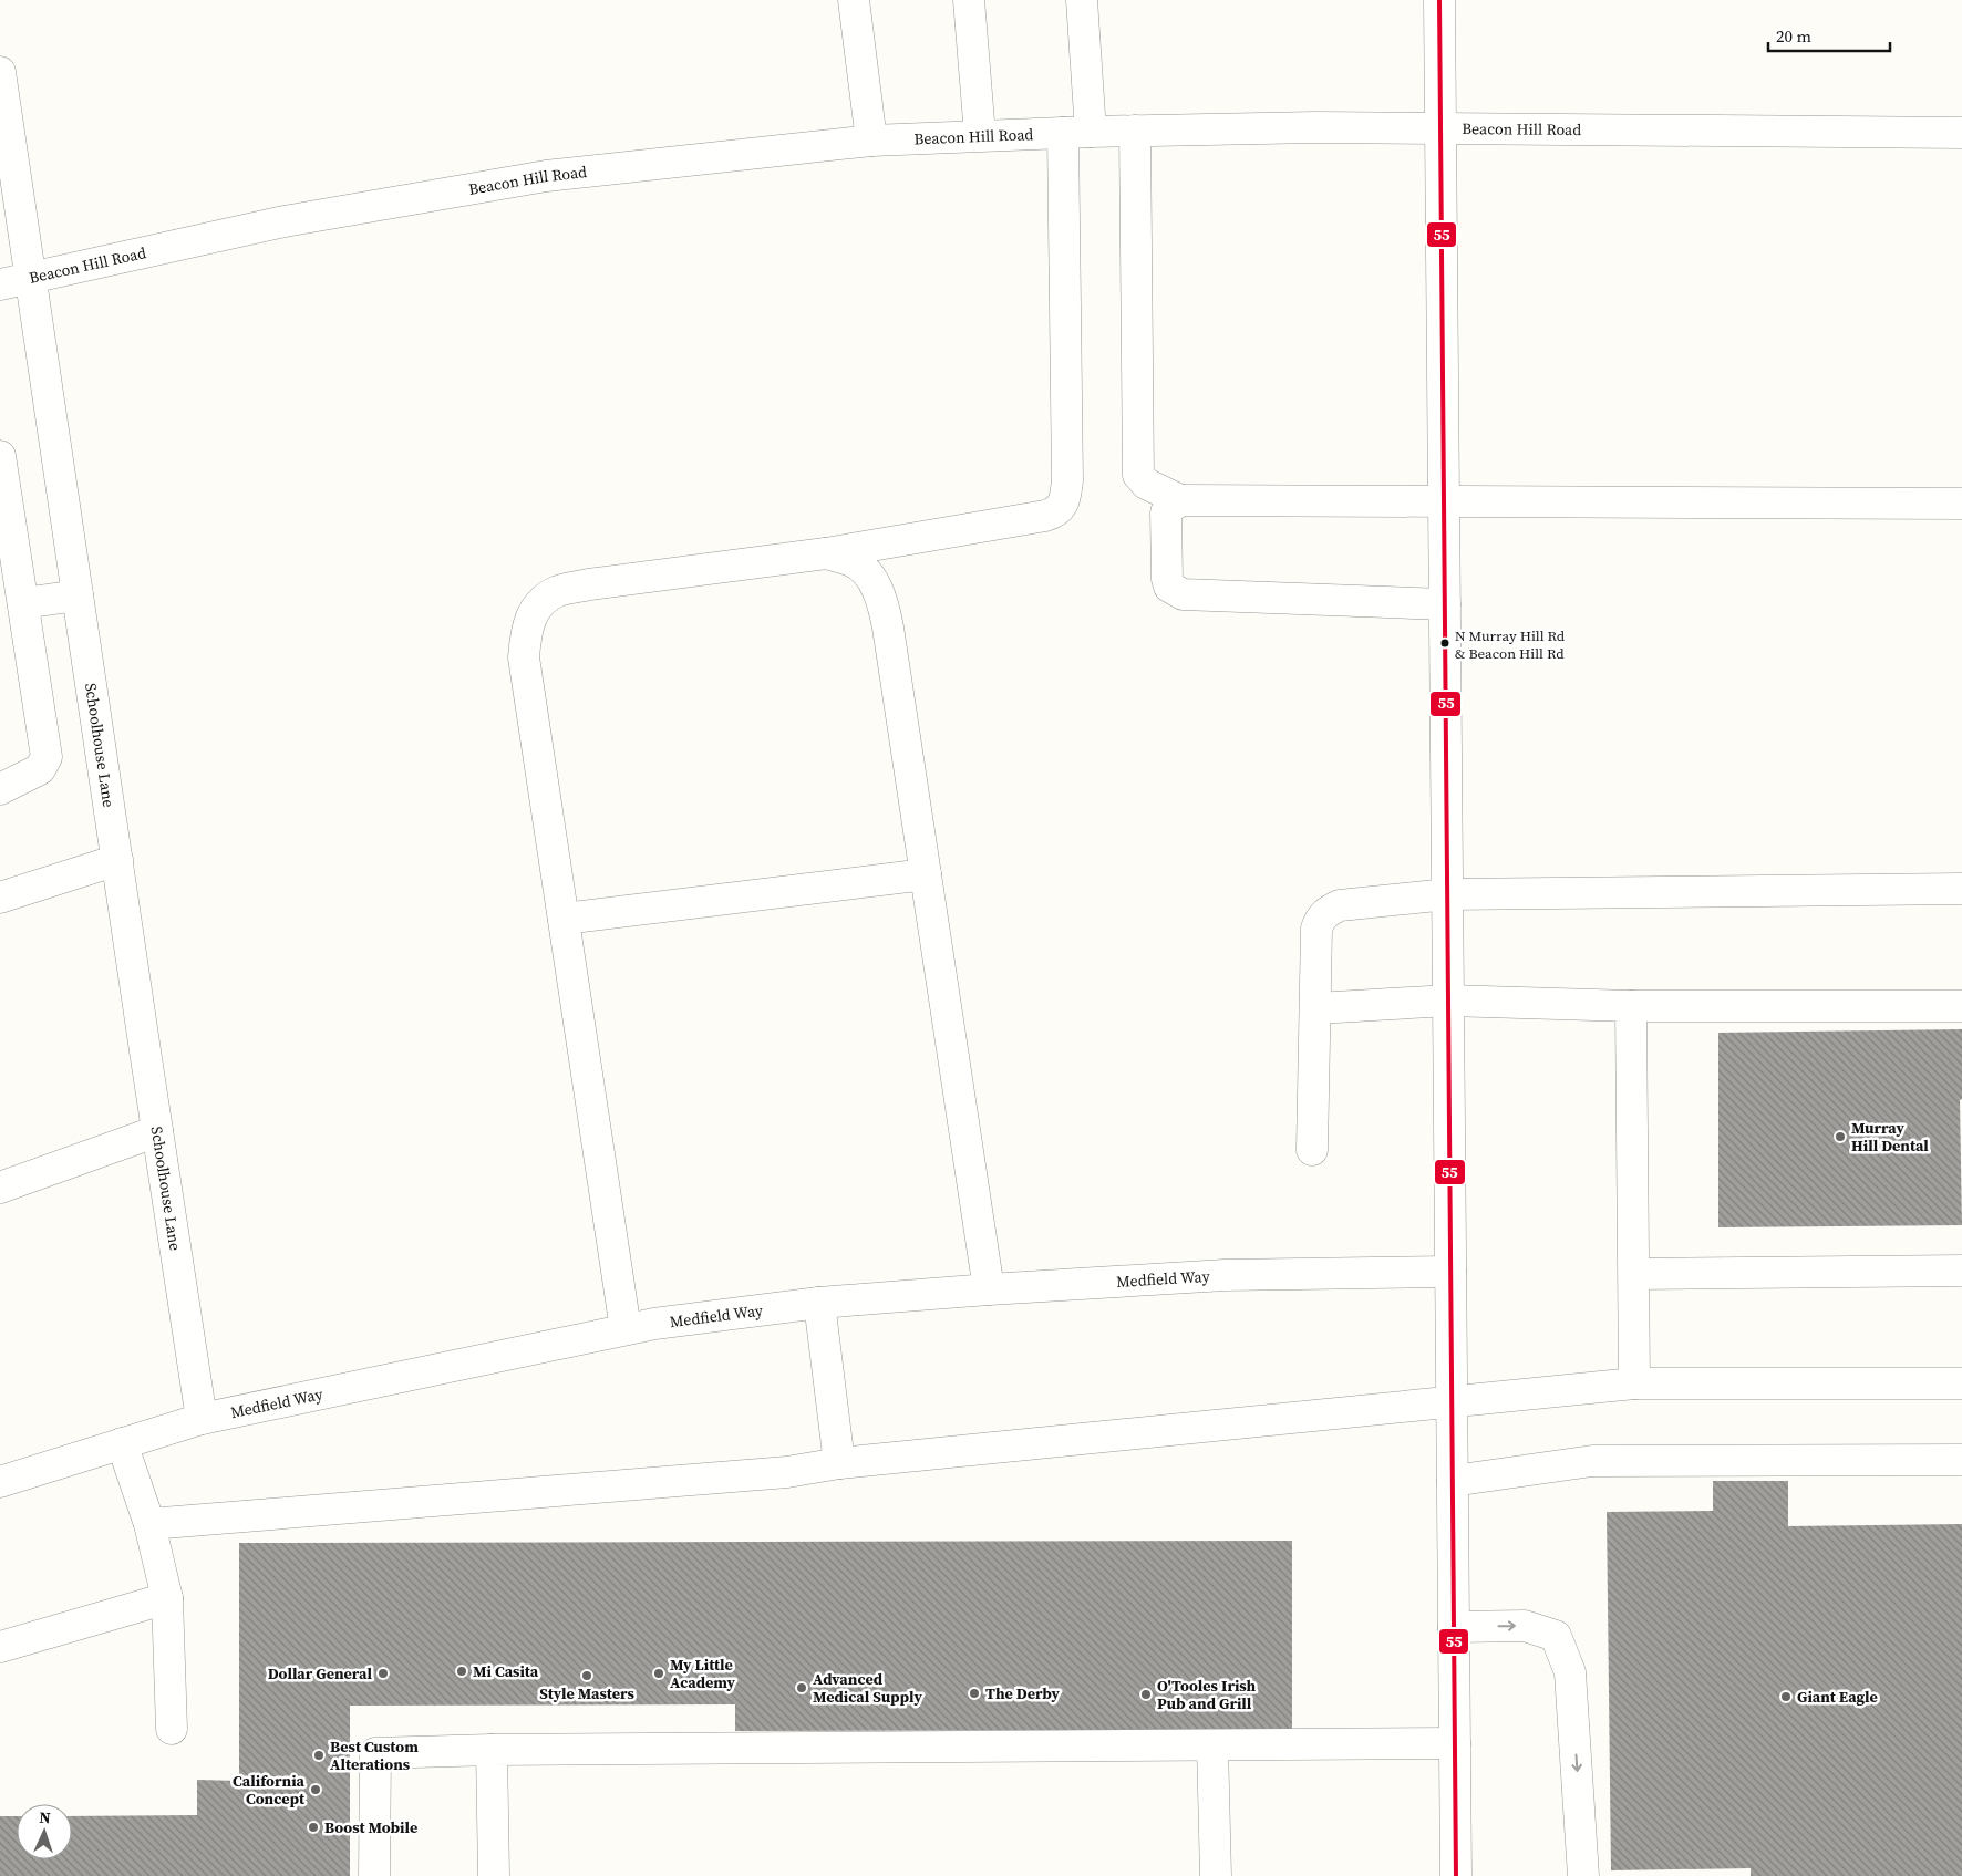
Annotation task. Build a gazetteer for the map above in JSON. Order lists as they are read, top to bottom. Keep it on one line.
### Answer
{"streets":{"street":["Beacon Hill Road","Schoolhouse Lane","Medfield Way"]},"crossings":[["Beacon Hill Road","Schoolhouse Lane"],["Schoolhouse Lane","Medfield Way"]],"places":["N Murray Hill Rd & Beacon Hill Rd","Murray Hill Dental","Mi Casita","Dollar General","My Little Academy","Style Masters","Advanced Medical Supply","The Derby","O'Tooles Irish Pub and Grill","Giant Eagle","Best Custom Alterations","California Concept","Boost Mobile"],"lines":["transit line 55"],"scale_bar":"20 m","north":"top"}
